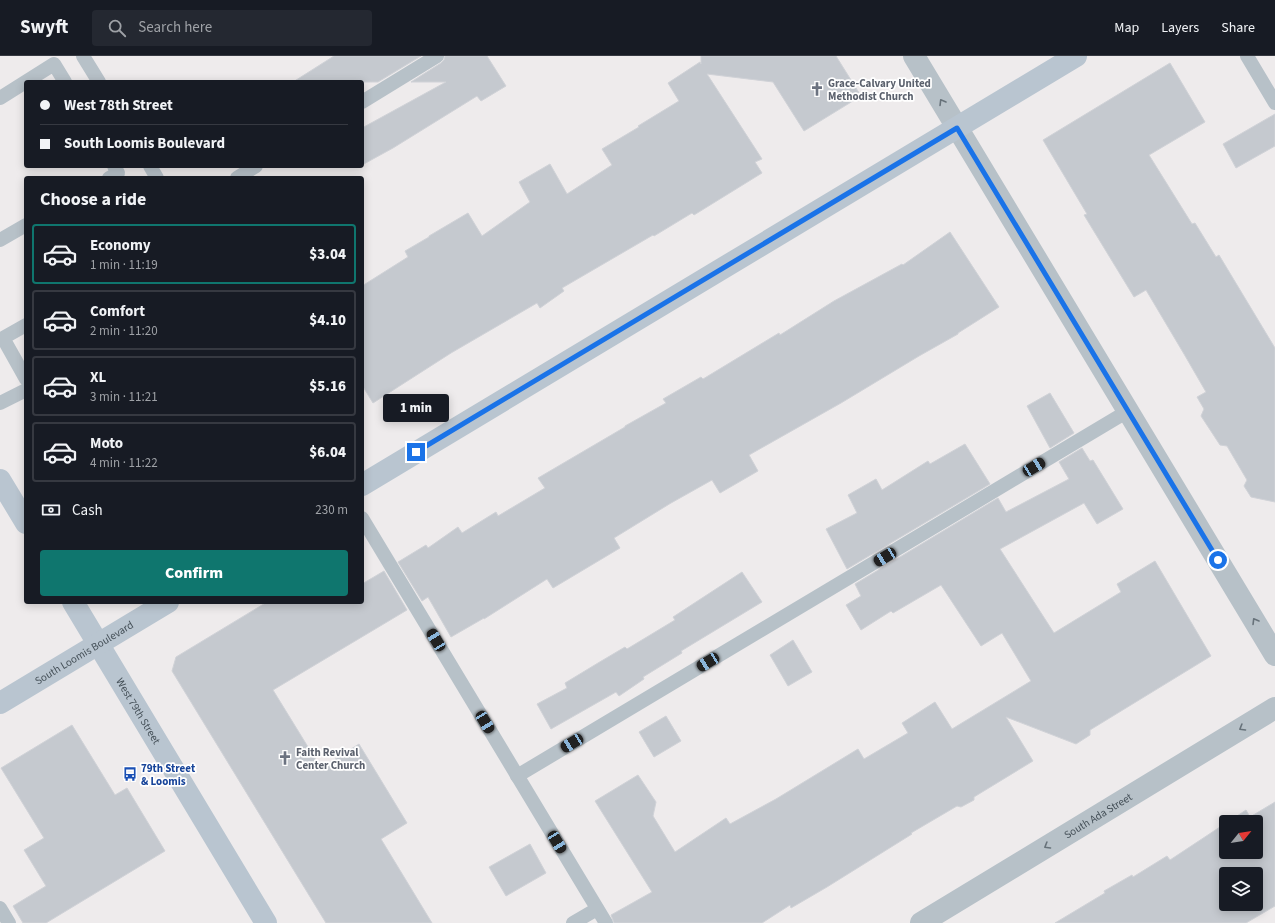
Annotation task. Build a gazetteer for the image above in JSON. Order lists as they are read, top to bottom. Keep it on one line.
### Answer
{"streets":{"street":["South Loomis Boulevard","West 79th Street","South Ada Street"]},"crossings":[["South Loomis Boulevard","West 79th Street"]],"one_way":["South Ada Street"],"places":{"church":["Grace-Calvary United Methodist Church","Faith Revival Center Church"],"bus stop":["79th Street & Loomis"]},"north":"top right","page":{"header":"Swyft","search":"Search here","nav":["Map","Layers","Share"],"banner":["West 78th Street","South Loomis Boulevard"],"heading":"Choose a ride","list":[{"name":"Economy","note":"1 min · 11:19","value":"$3.04"},{"name":"Comfort","note":"2 min · 11:20","value":"$4.10"},{"name":"XL","note":"3 min · 11:21","value":"$5.16"},{"name":"Moto","note":"4 min · 11:22","value":"$6.04"}],"bubble":"1 min","pay":["Cash","230 m"],"buttons":"Confirm"}}
